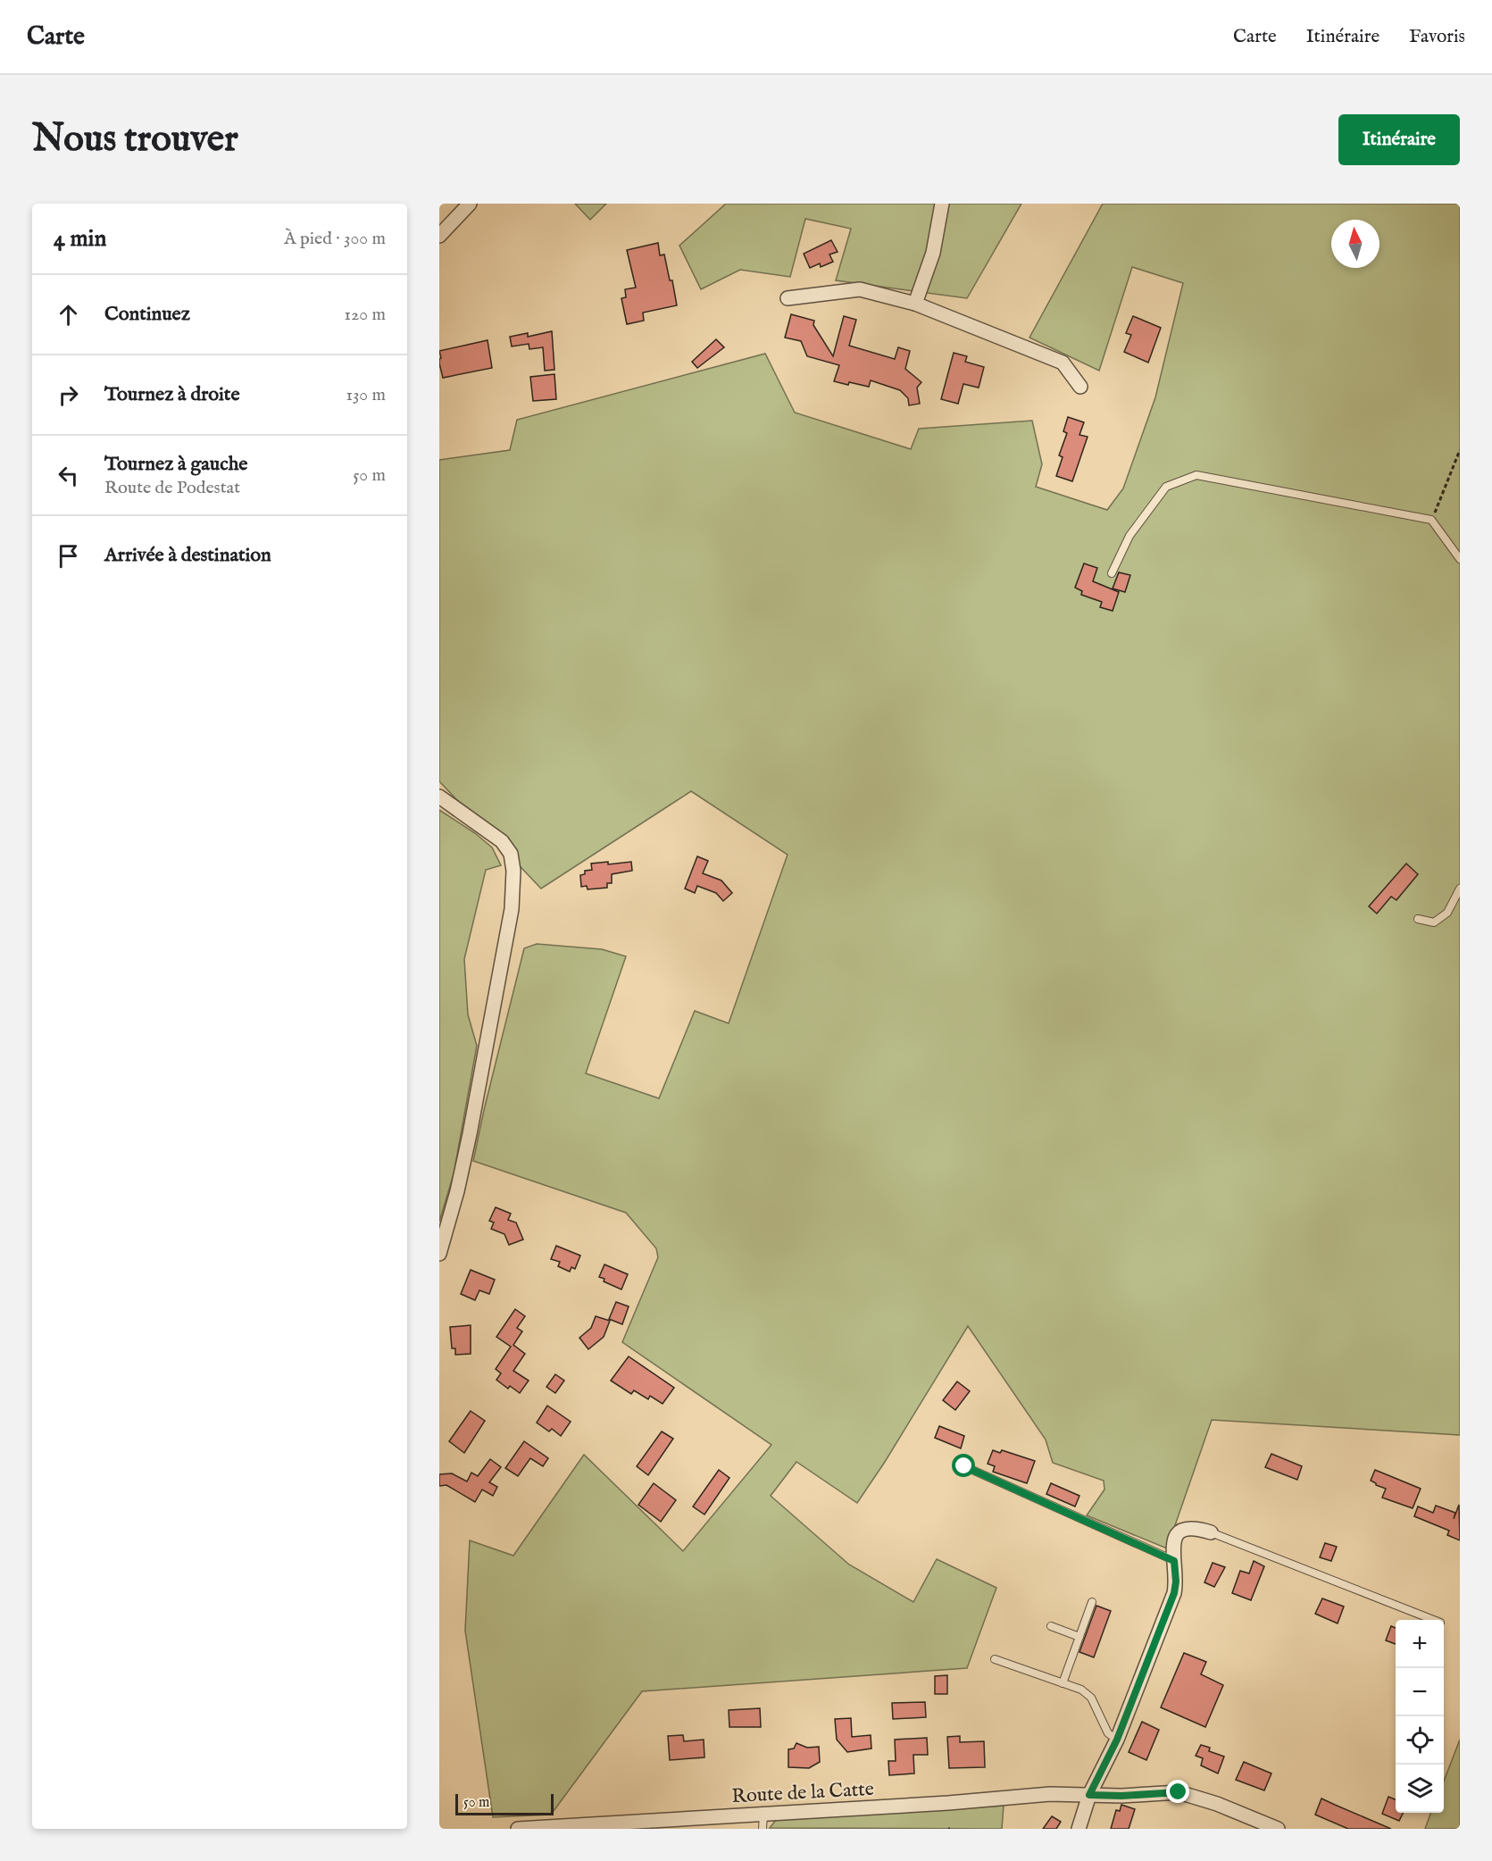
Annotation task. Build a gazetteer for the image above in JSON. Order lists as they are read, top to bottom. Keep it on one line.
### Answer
{"streets":{"street":["Route de la Catte"]},"scale_bar":"50 m","north":"top","page":{"header":"Carte","nav":["Carte","Itinéraire","Favoris"],"buttons":"Itinéraire","title":"Nous trouver","heading":["4 min","À pied · 300 m"],"list":[["Continuez","120 m"],["Tournez à droite","130 m"],["Tournez à gauche","Route de Podestat","50 m"],"Arrivée à destination"],"map_buttons":["+","−"],"scale":"50 m"}}
